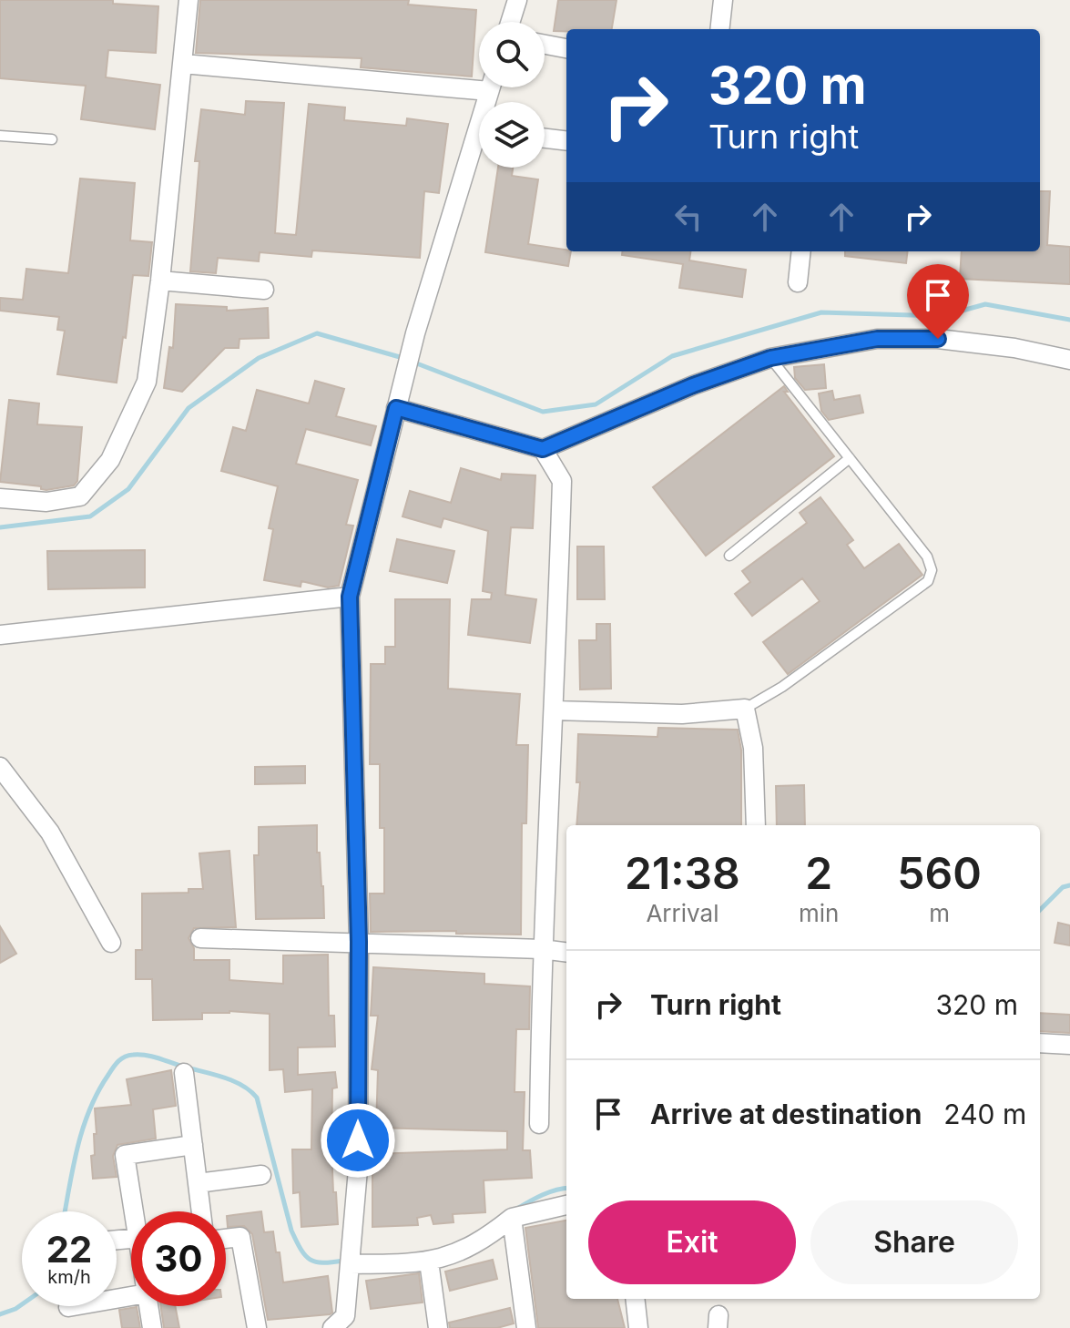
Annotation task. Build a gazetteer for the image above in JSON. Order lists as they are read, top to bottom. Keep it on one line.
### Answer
{"page":{"turn":["320 m","Turn right"],"eta":["21:38","Arrival","2","min","560","m"],"list":[{"name":"Turn right","value":"320 m"},{"name":"Arrive at destination","value":"240 m"}],"buttons":["Exit","Share"],"speed":"22 km/h","limit":"30"}}
